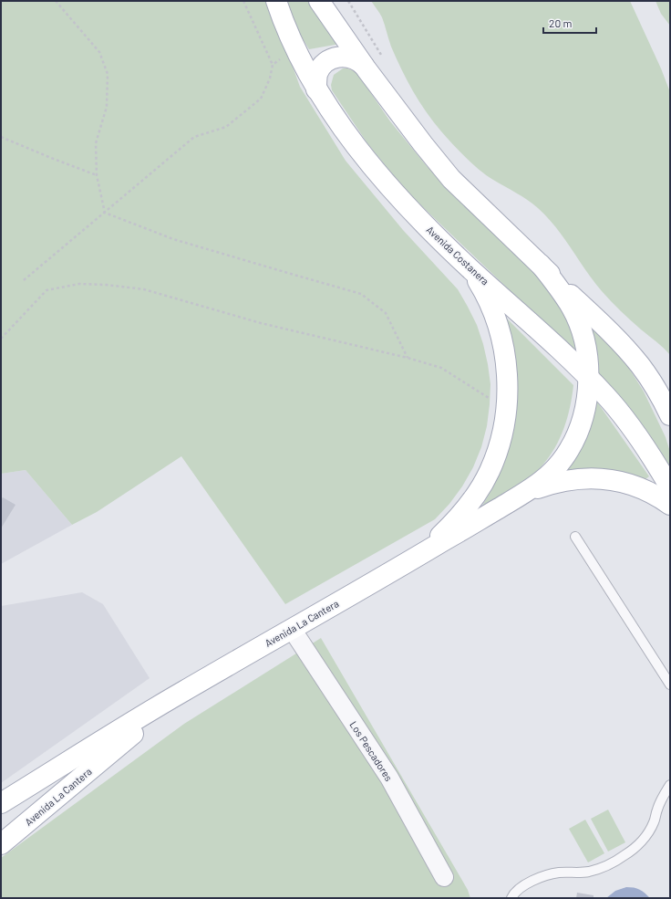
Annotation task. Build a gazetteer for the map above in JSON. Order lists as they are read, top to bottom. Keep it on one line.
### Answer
{"streets":{"main road":["Avenida Costanera","Avenida La Cantera"],"street":["Los Pescadores"]},"crossings":[["Avenida Costanera","Avenida La Cantera"],["Avenida La Cantera","Los Pescadores"]],"scale_bar":"20 m"}
